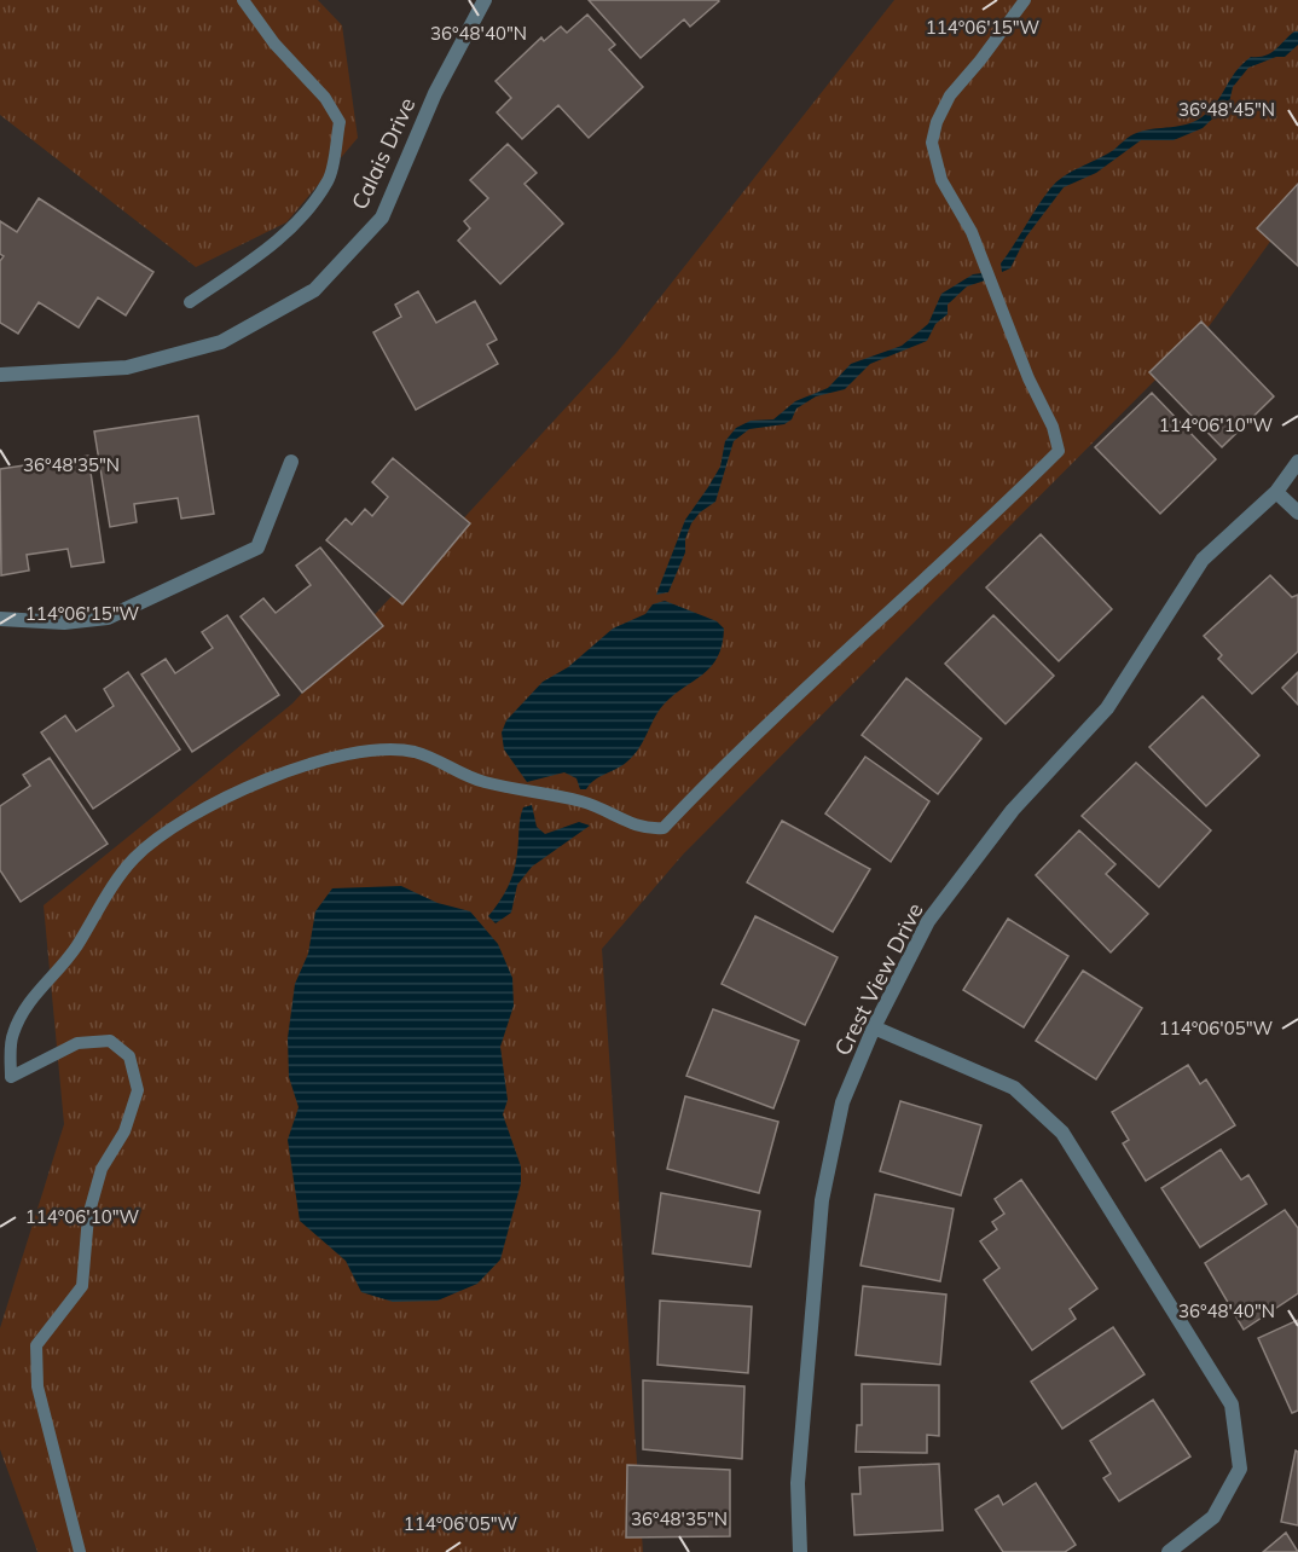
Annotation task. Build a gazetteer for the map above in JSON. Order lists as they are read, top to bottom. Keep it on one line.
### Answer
{"streets":{"street":["Calais Drive","Crest View Drive"]},"coordinates":["114°06'15\"W","36°48'40\"N","36°48'45\"N","114°06'10\"W","36°48'35\"N","114°06'05\"W"]}
